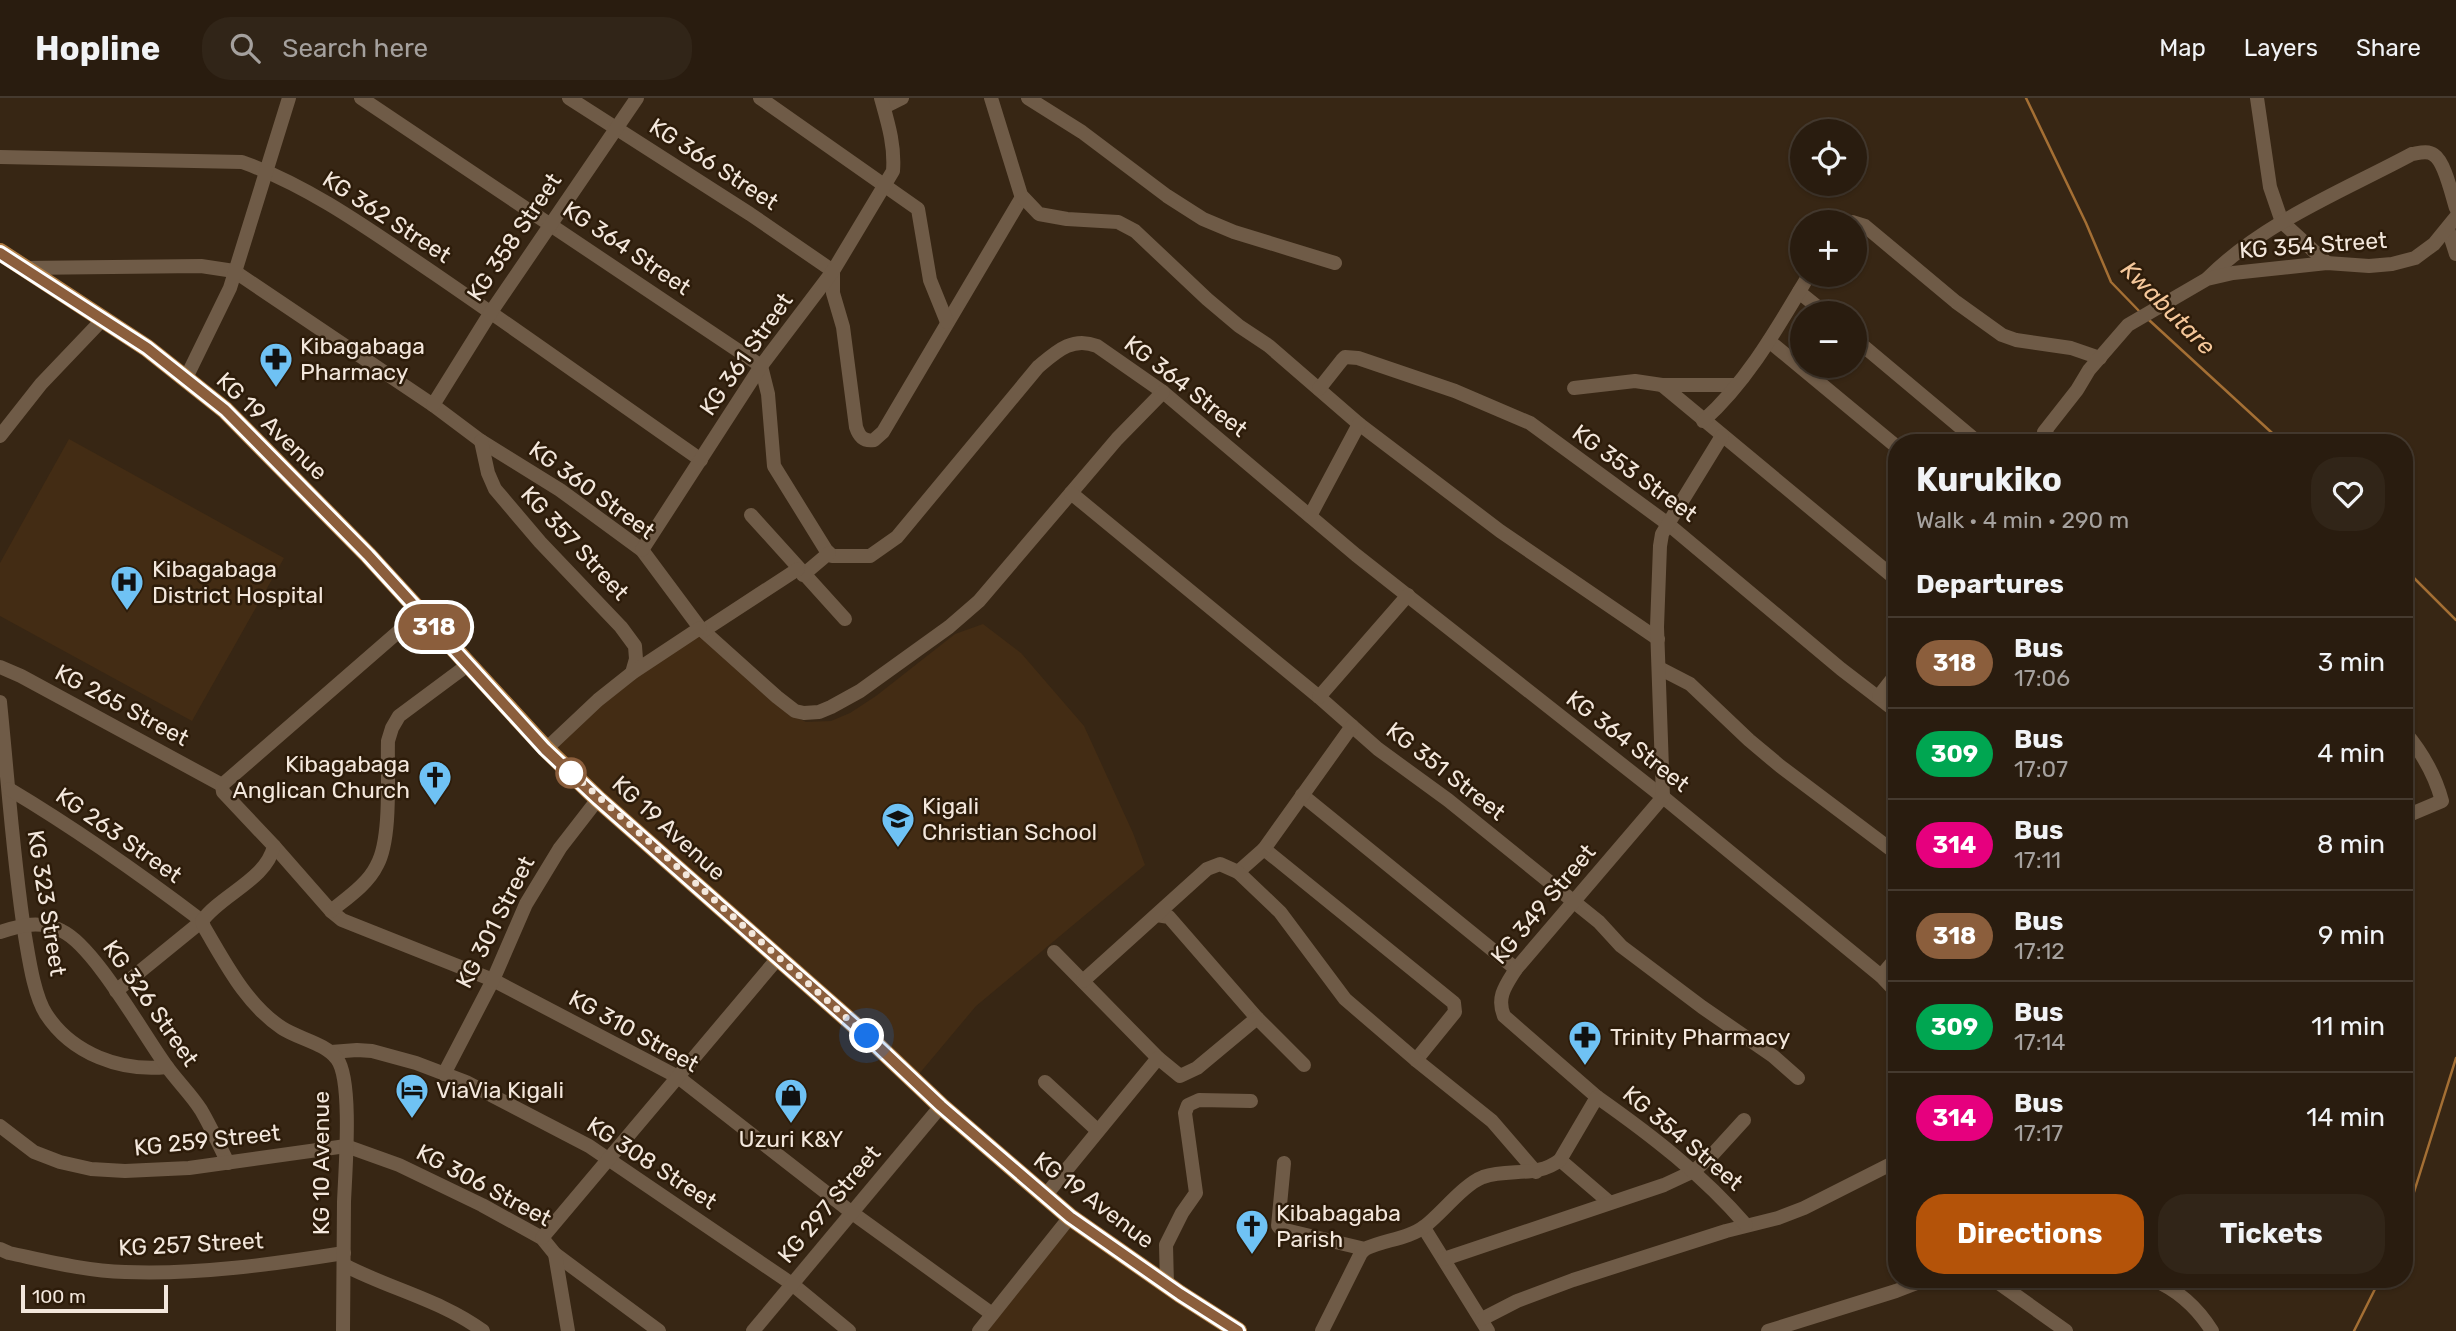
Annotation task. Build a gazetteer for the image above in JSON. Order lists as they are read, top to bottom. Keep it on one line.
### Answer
{"streets":{"main road":["KG 19 Avenue"],"street":["KG 366 Street","KG 362 Street","KG 358 Street","KG 354 Street","KG 364 Street","KG 361 Street","KG 353 Street","KG 360 Street","KG 357 Street","KG 265 Street","KG 351 Street","KG 263 Street","KG 323 Street","KG 349 Street","KG 301 Street","KG 326 Street","KG 310 Street","KG 259 Street","KG 10 Avenue","KG 308 Street","KG 306 Street","KG 297 Street","KG 257 Street"]},"crossings":[["KG 366 Street","KG 358 Street"],["KG 366 Street","KG 361 Street"],["KG 362 Street","KG 358 Street"],["KG 362 Street","KG 361 Street"],["KG 358 Street","KG 364 Street"],["KG 358 Street","KG 360 Street"],["KG 354 Street","KG 349 Street"],["KG 364 Street","KG 361 Street"],["KG 364 Street","KG 360 Street"],["KG 364 Street","KG 349 Street"],["KG 361 Street","KG 360 Street"],["KG 19 Avenue","KG 360 Street"],["KG 19 Avenue","KG 301 Street"],["KG 19 Avenue","KG 297 Street"],["KG 360 Street","KG 357 Street"],["KG 360 Street","KG 351 Street"],["KG 351 Street","KG 349 Street"],["KG 263 Street","KG 323 Street"],["KG 323 Street","KG 326 Street"],["KG 301 Street","KG 310 Street"],["KG 301 Street","KG 308 Street"],["KG 326 Street","KG 259 Street"],["KG 310 Street","KG 297 Street"],["KG 259 Street","KG 10 Avenue"],["KG 259 Street","KG 306 Street"],["KG 10 Avenue","KG 308 Street"],["KG 10 Avenue","KG 306 Street"],["KG 10 Avenue","KG 257 Street"],["KG 308 Street","KG 297 Street"]],"water":["Kwabutare"],"places":{"pharmacy":["Kibagabaga Pharmacy","Trinity Pharmacy"],"hospital":["Kibagabaga District Hospital"],"church":["Kibagabaga Anglican Church","Kibabagaba Parish"],"school or university":["Kigali Christian School"],"hotel":["ViaVia Kigali"],"shop":["Uzuri K&Y"]},"lines":["bus line 318"],"scale_bar":"100 m","page":{"header":"Hopline","search":"Search here","nav":["Map","Layers","Share"],"on_map":"318","map_buttons":["+","−"],"heading":[["Kurukiko","Walk · 4 min · 290 m"],"Departures"],"list":[{"mark":"318","name":"Bus","note":"17:06","value":"3 min"},{"mark":"309","name":"Bus","note":"17:07","value":"4 min"},{"mark":"314","name":"Bus","note":"17:11","value":"8 min"},{"mark":"318","name":"Bus","note":"17:12","value":"9 min"},{"mark":"309","name":"Bus","note":"17:14","value":"11 min"},{"mark":"314","name":"Bus","note":"17:17","value":"14 min"}],"buttons":["Directions","Tickets"],"scale":"100 m"}}
